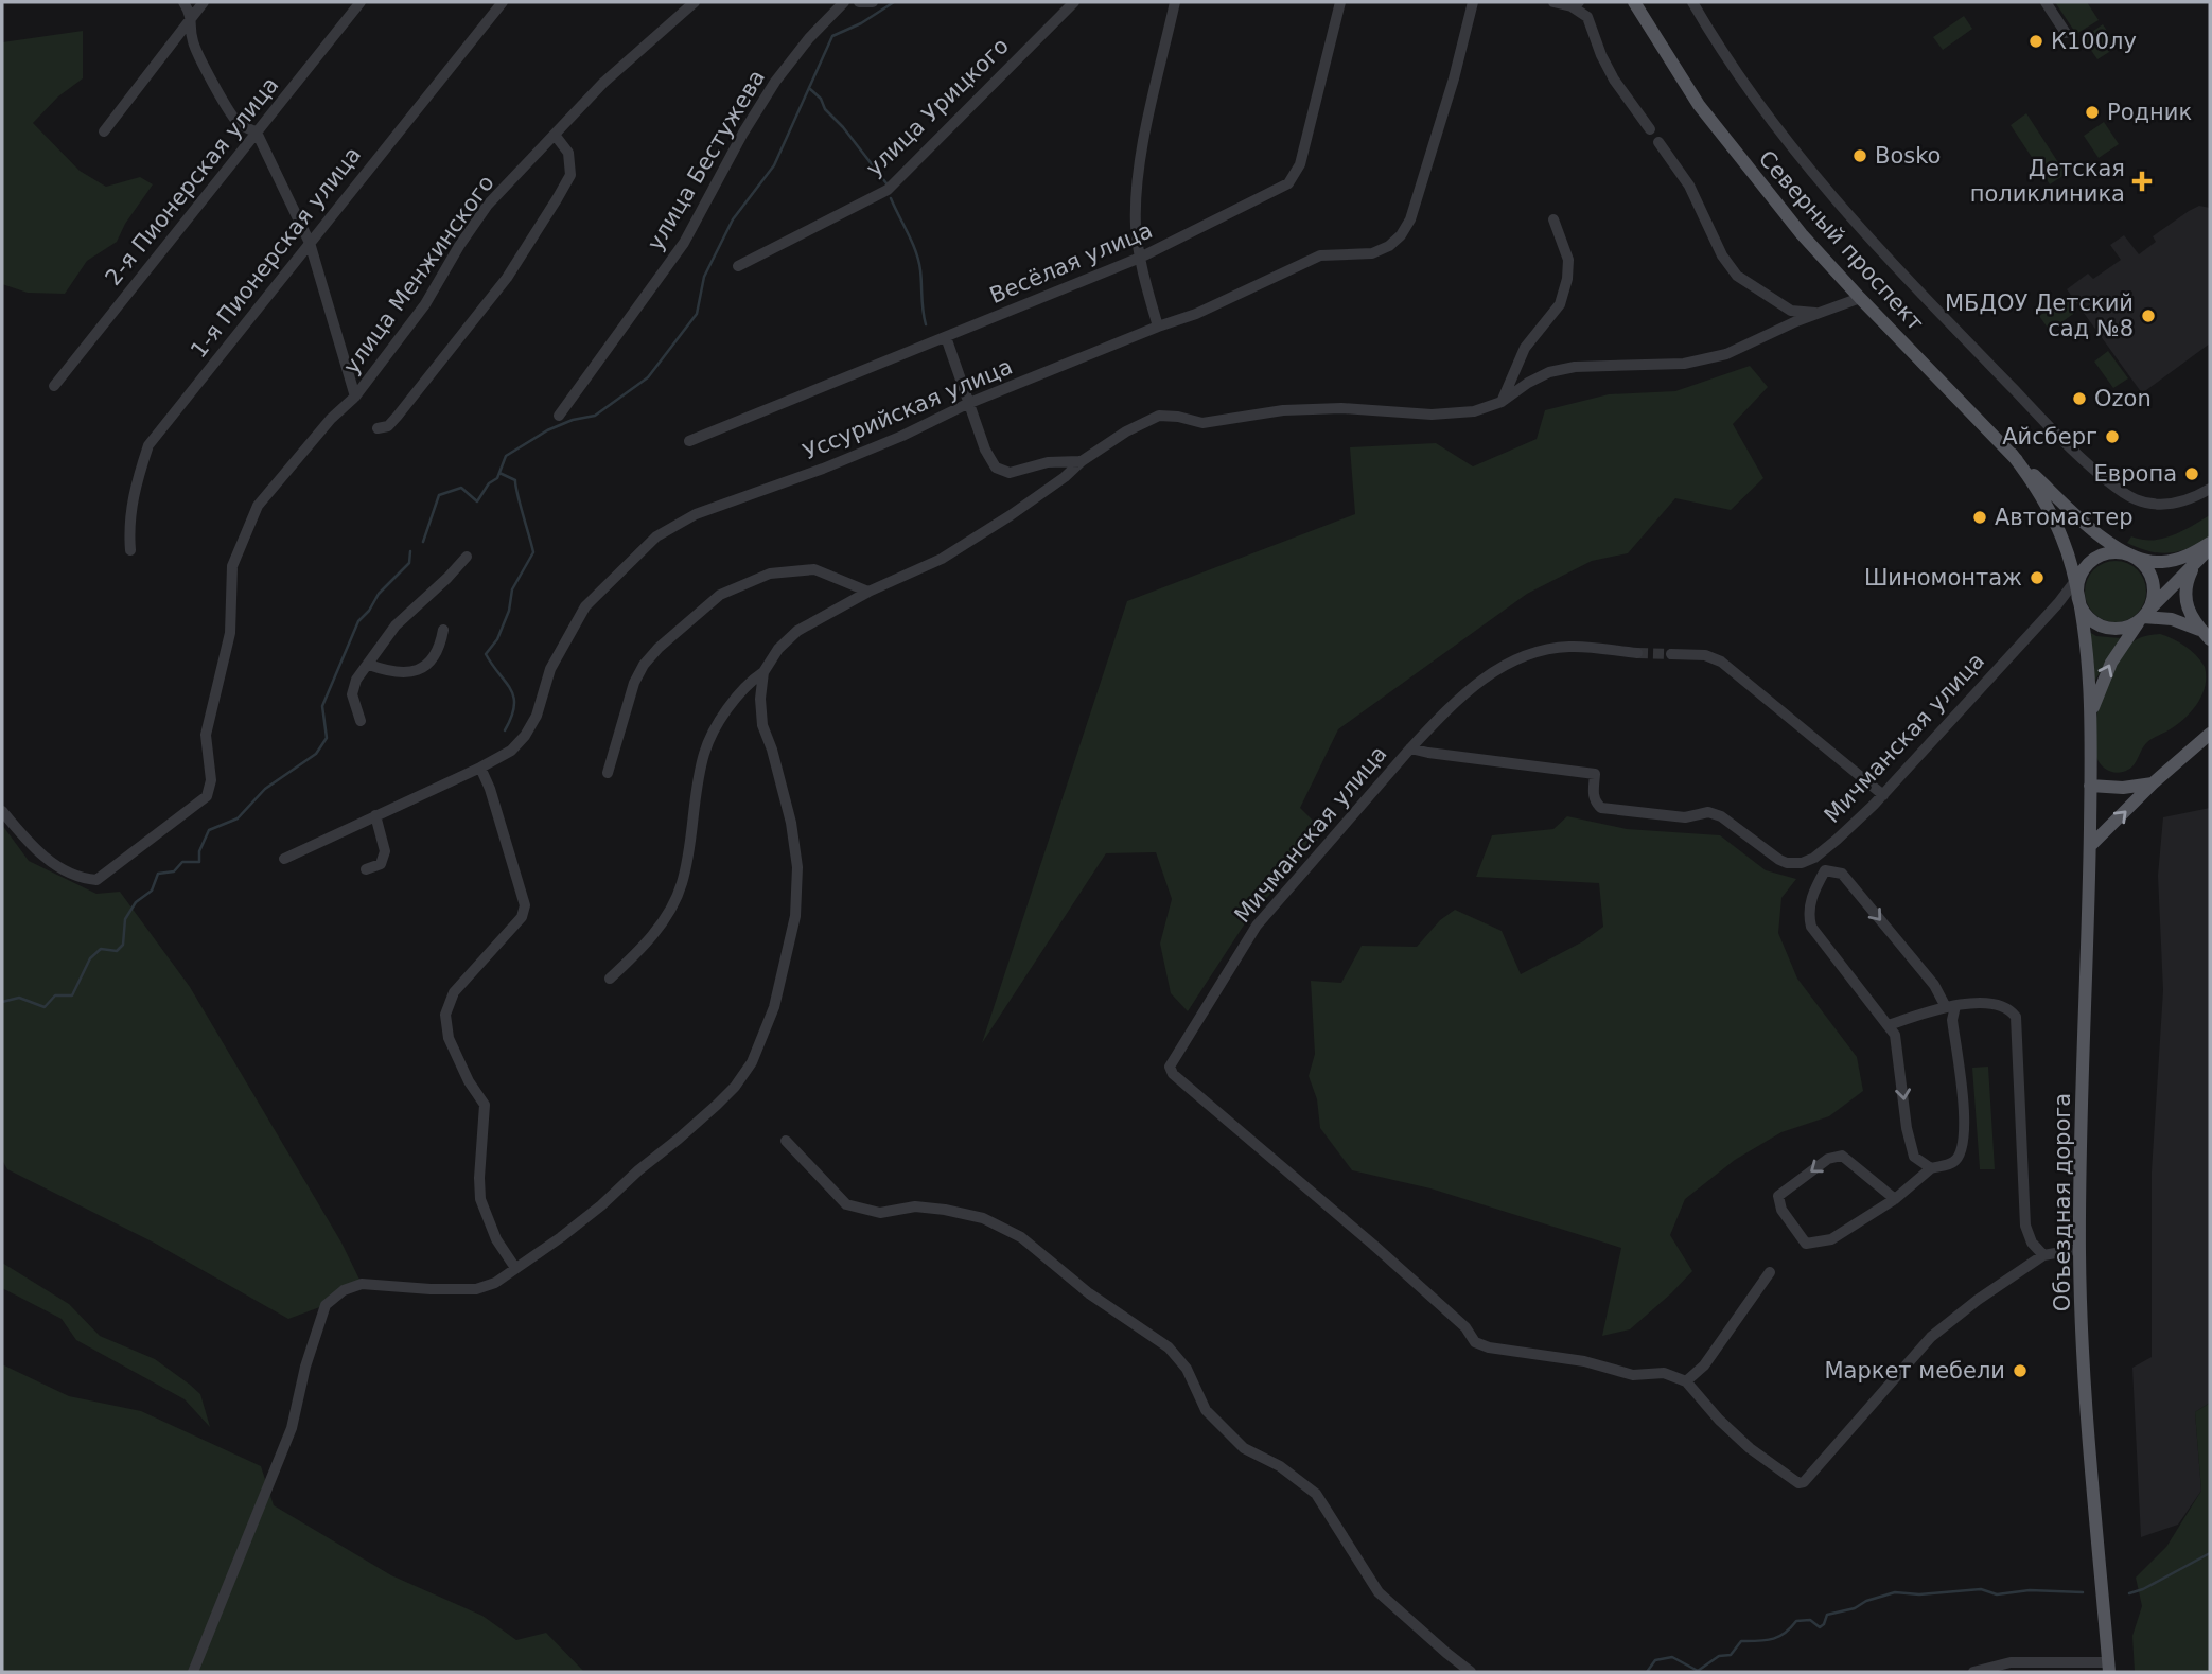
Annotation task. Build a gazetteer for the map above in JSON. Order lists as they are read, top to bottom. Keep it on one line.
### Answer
{"streets":{"main road":["Северный проспект","Объездная дорога"],"street":["улица Урицкого","улица Бестужева","2-я Пионерская улица","1-я Пионерская улица","Весёлая улица","улица Менжинского","Уссурийская улица","Мичманская улица"]},"places":{"other":["К100лу","Родник","Bosko","МБДОУ Детский сад №8","Ozon","Айсберг","Европа","Автомастер","Шиномонтаж","Маркет мебели"],"health":["Детская поликлиника"]}}
